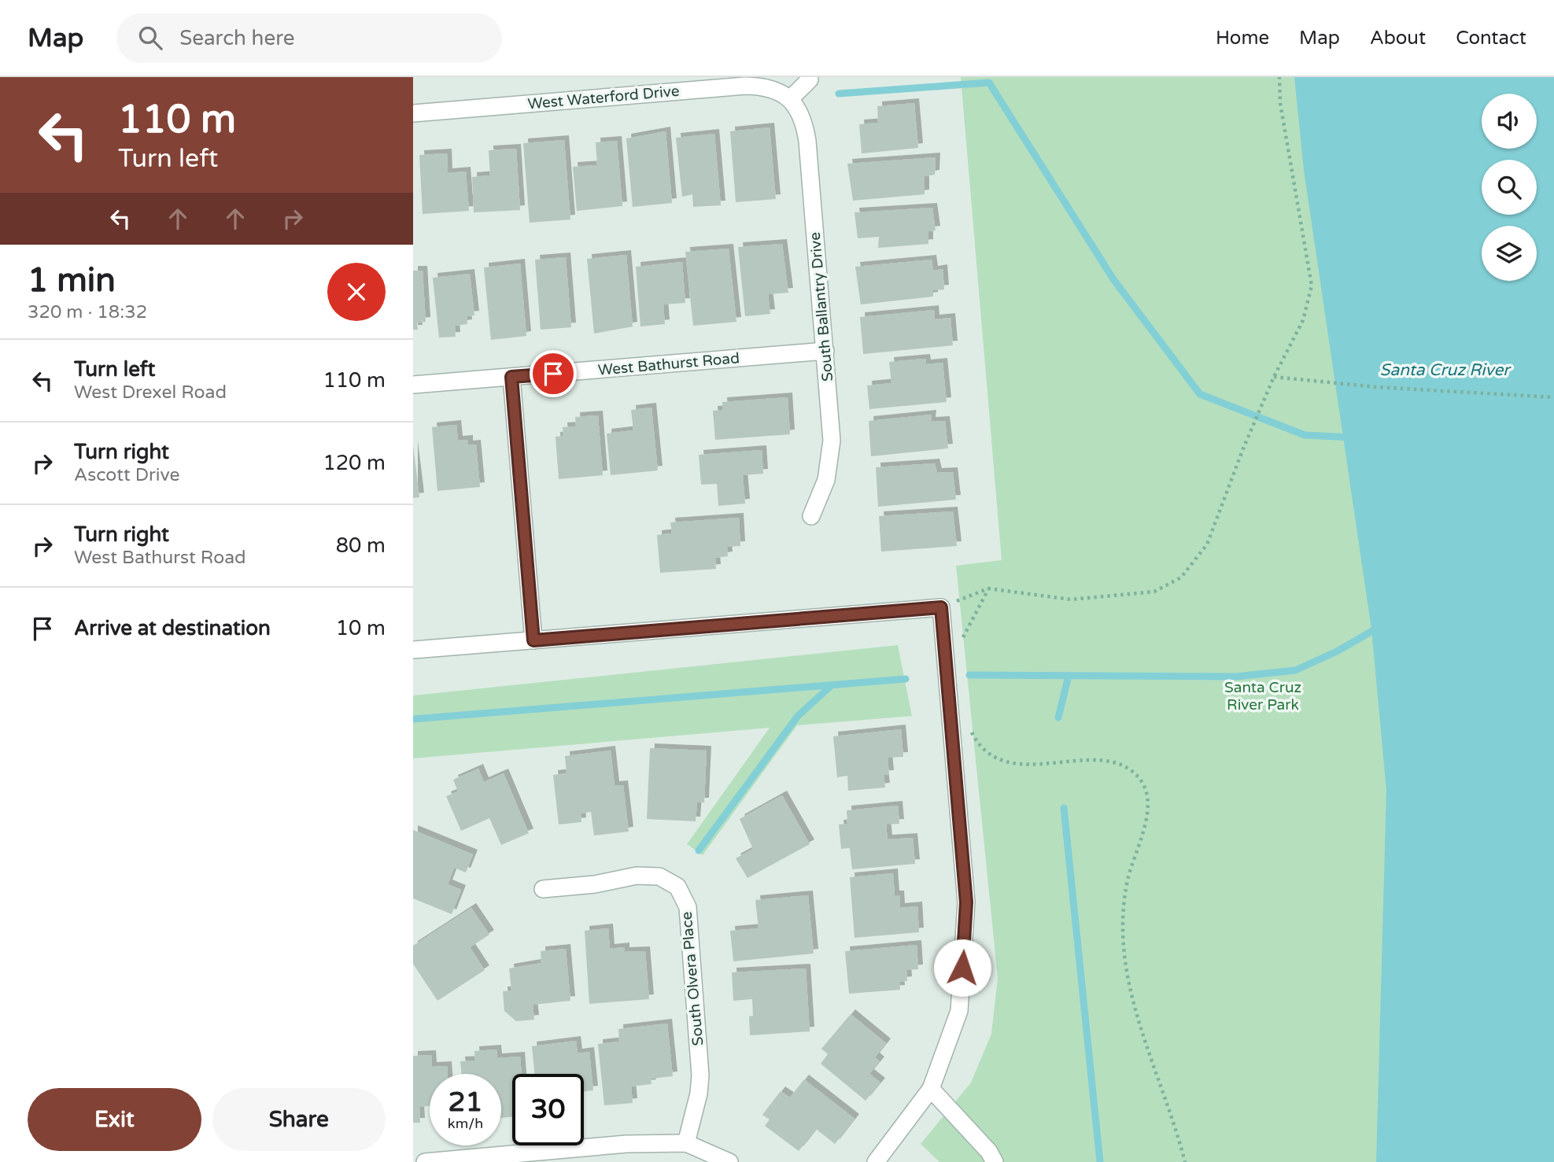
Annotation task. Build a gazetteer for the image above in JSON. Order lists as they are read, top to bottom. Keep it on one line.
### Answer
{"streets":{"street":["West Waterford Drive","South Ballantry Drive","West Bathurst Road","South Olvera Place"]},"crossings":[["West Waterford Drive","South Ballantry Drive"],["South Ballantry Drive","West Bathurst Road"]],"water":["Santa Cruz River"],"parks":["Santa Cruz River Park"],"page":{"header":"Map","search":"Search here","nav":["Home","Map","About","Contact"],"turn":["110 m","Turn left"],"heading":["1 min","320 m · 18:32"],"list":[{"name":"Turn left","note":"West Drexel Road","value":"110 m"},{"name":"Turn right","note":"Ascott Drive","value":"120 m"},{"name":"Turn right","note":"West Bathurst Road","value":"80 m"},{"name":"Arrive at destination","value":"10 m"}],"speed":"21 km/h","limit":"30","buttons":["Exit","Share"]}}
